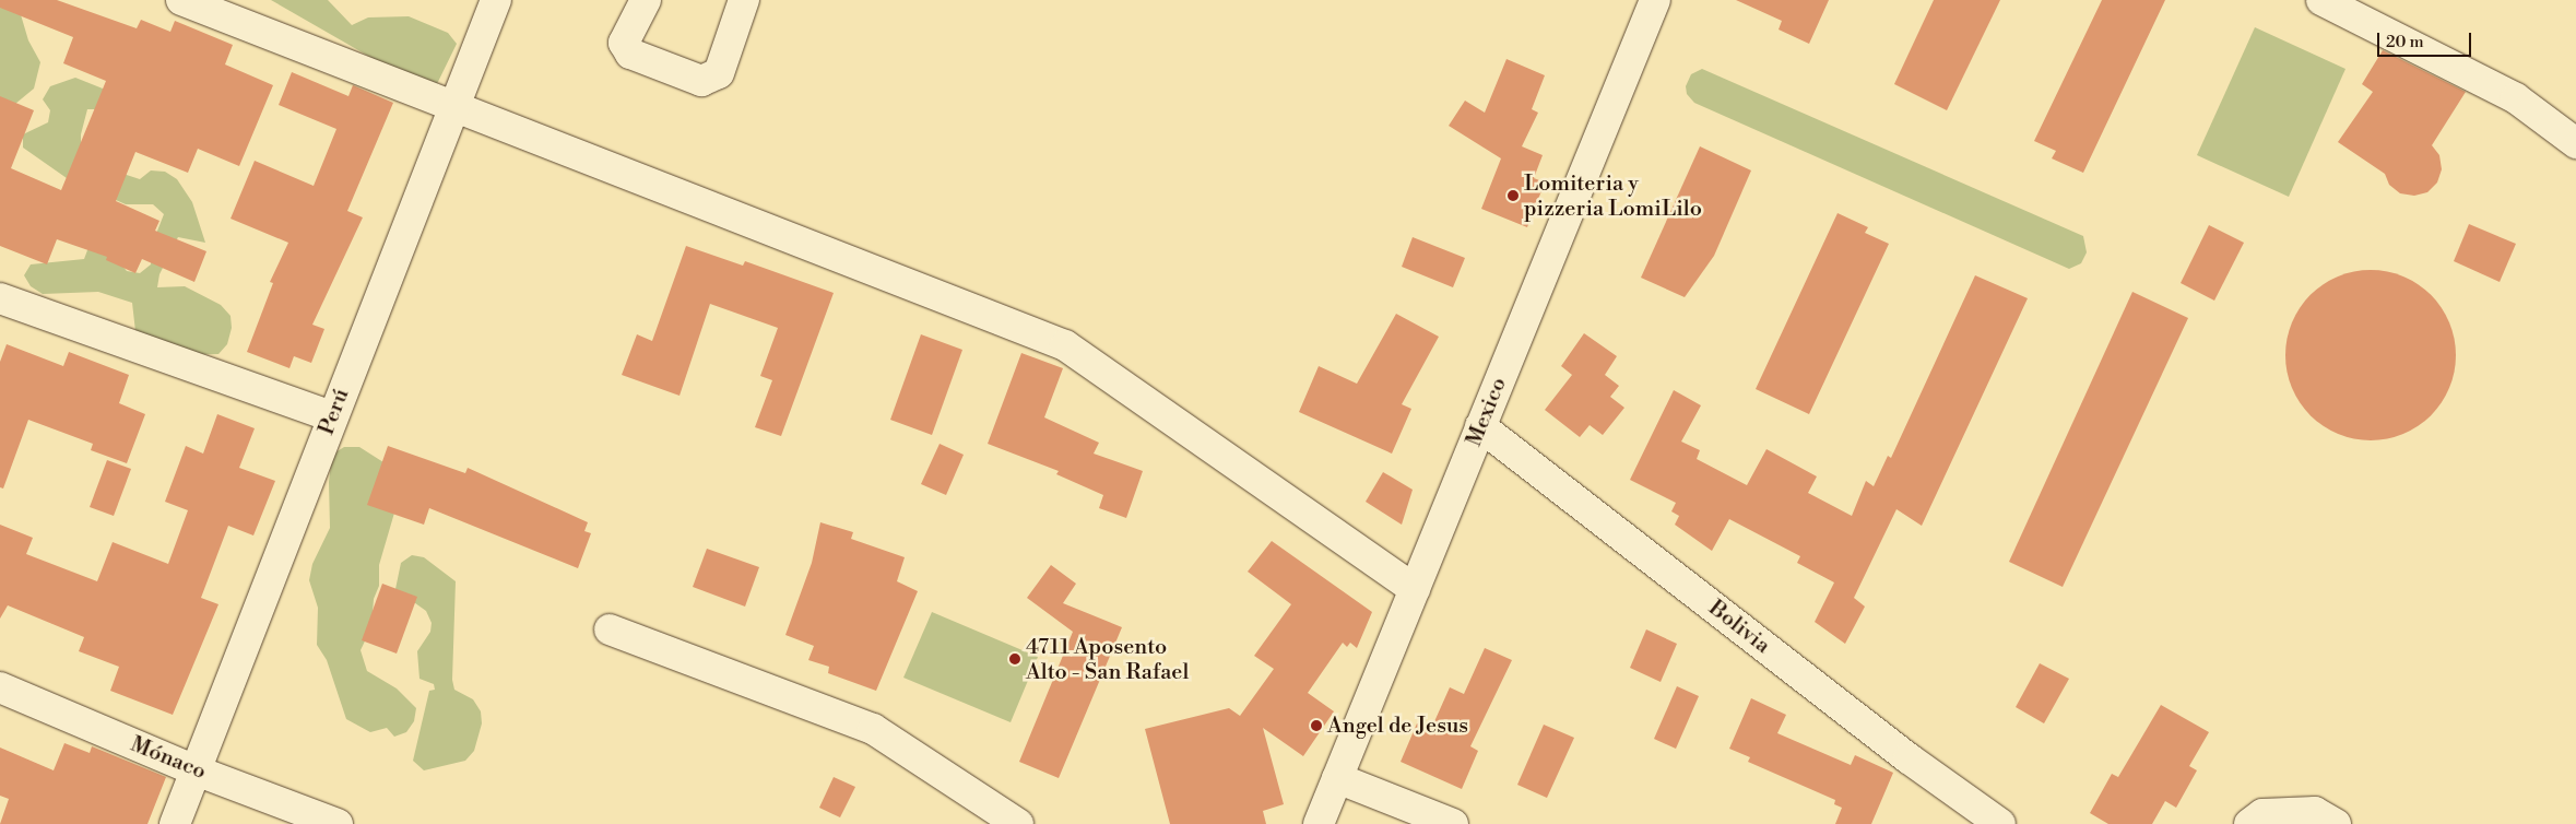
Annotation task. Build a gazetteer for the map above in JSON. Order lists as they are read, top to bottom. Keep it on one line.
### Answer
{"streets":{"street":["Perú","Mexico","Bolivia","Mónaco"]},"crossings":[["Perú","Mónaco"],["Mexico","Bolivia"]],"places":["Lomiteria y pizzeria LomiLilo","4711 Aposento Alto - San Rafael","Angel de Jesus"],"scale_bar":"20 m"}
